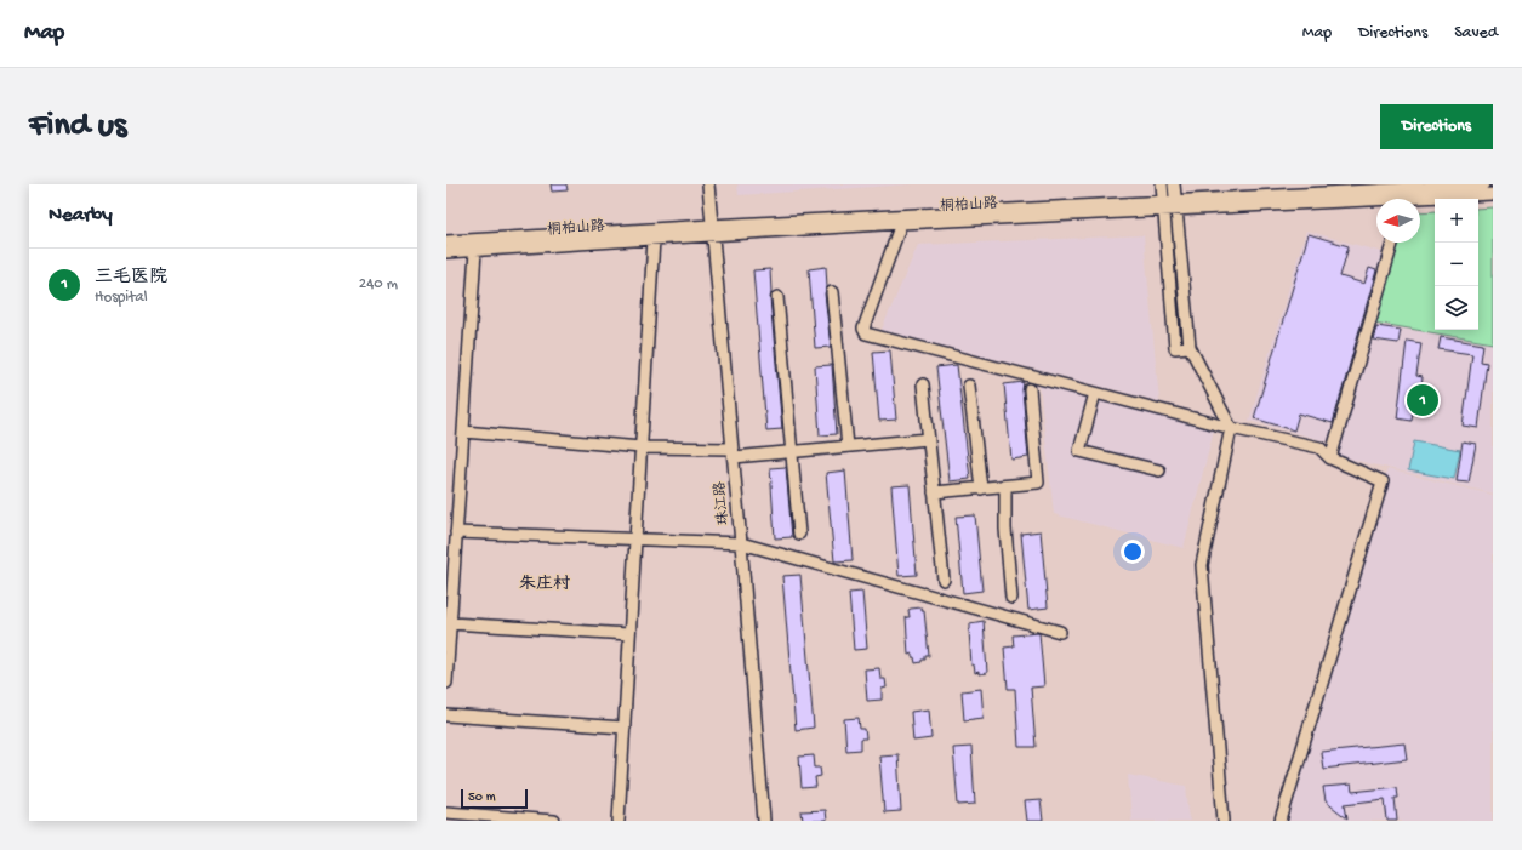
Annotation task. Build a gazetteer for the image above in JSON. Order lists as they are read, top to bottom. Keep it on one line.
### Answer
{"streets":{"street":["桐柏山路","珠江路"]},"crossings":[["桐柏山路","珠江路"]],"districts":["朱庄村"],"scale_bar":"50 m","north":"left","page":{"header":"Map","nav":["Map","Directions","Saved"],"buttons":"Directions","title":"Find us","heading":"Nearby","map_buttons":["+","−"],"list":[{"mark":"1","name":"三毛医院","note":"Hospital","value":"240 m"}],"pins":"1","scale":"50 m"}}
